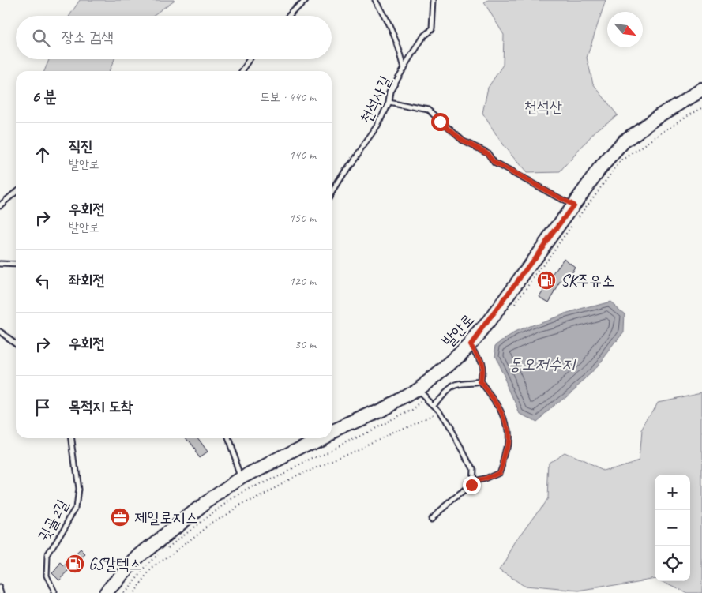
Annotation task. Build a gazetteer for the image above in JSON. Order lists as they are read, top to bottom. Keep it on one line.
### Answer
{"streets":{"main road":["발안로"],"lane":["천석사길","귓골2길"]},"water":["동오저수지"],"parks":["천석산"],"places":{"fuel station":["SK주유소","GS칼텍스"],"office":["제일로지스"]},"north":"bottom right","page":{"search":"장소 검색","heading":["6 분","도보 · 440 m"],"list":[["직진","발안로","140 m"],["우회전","발안로","150 m"],["좌회전","120 m"],["우회전","30 m"],"목적지 도착"],"map_buttons":["+","−"]}}
